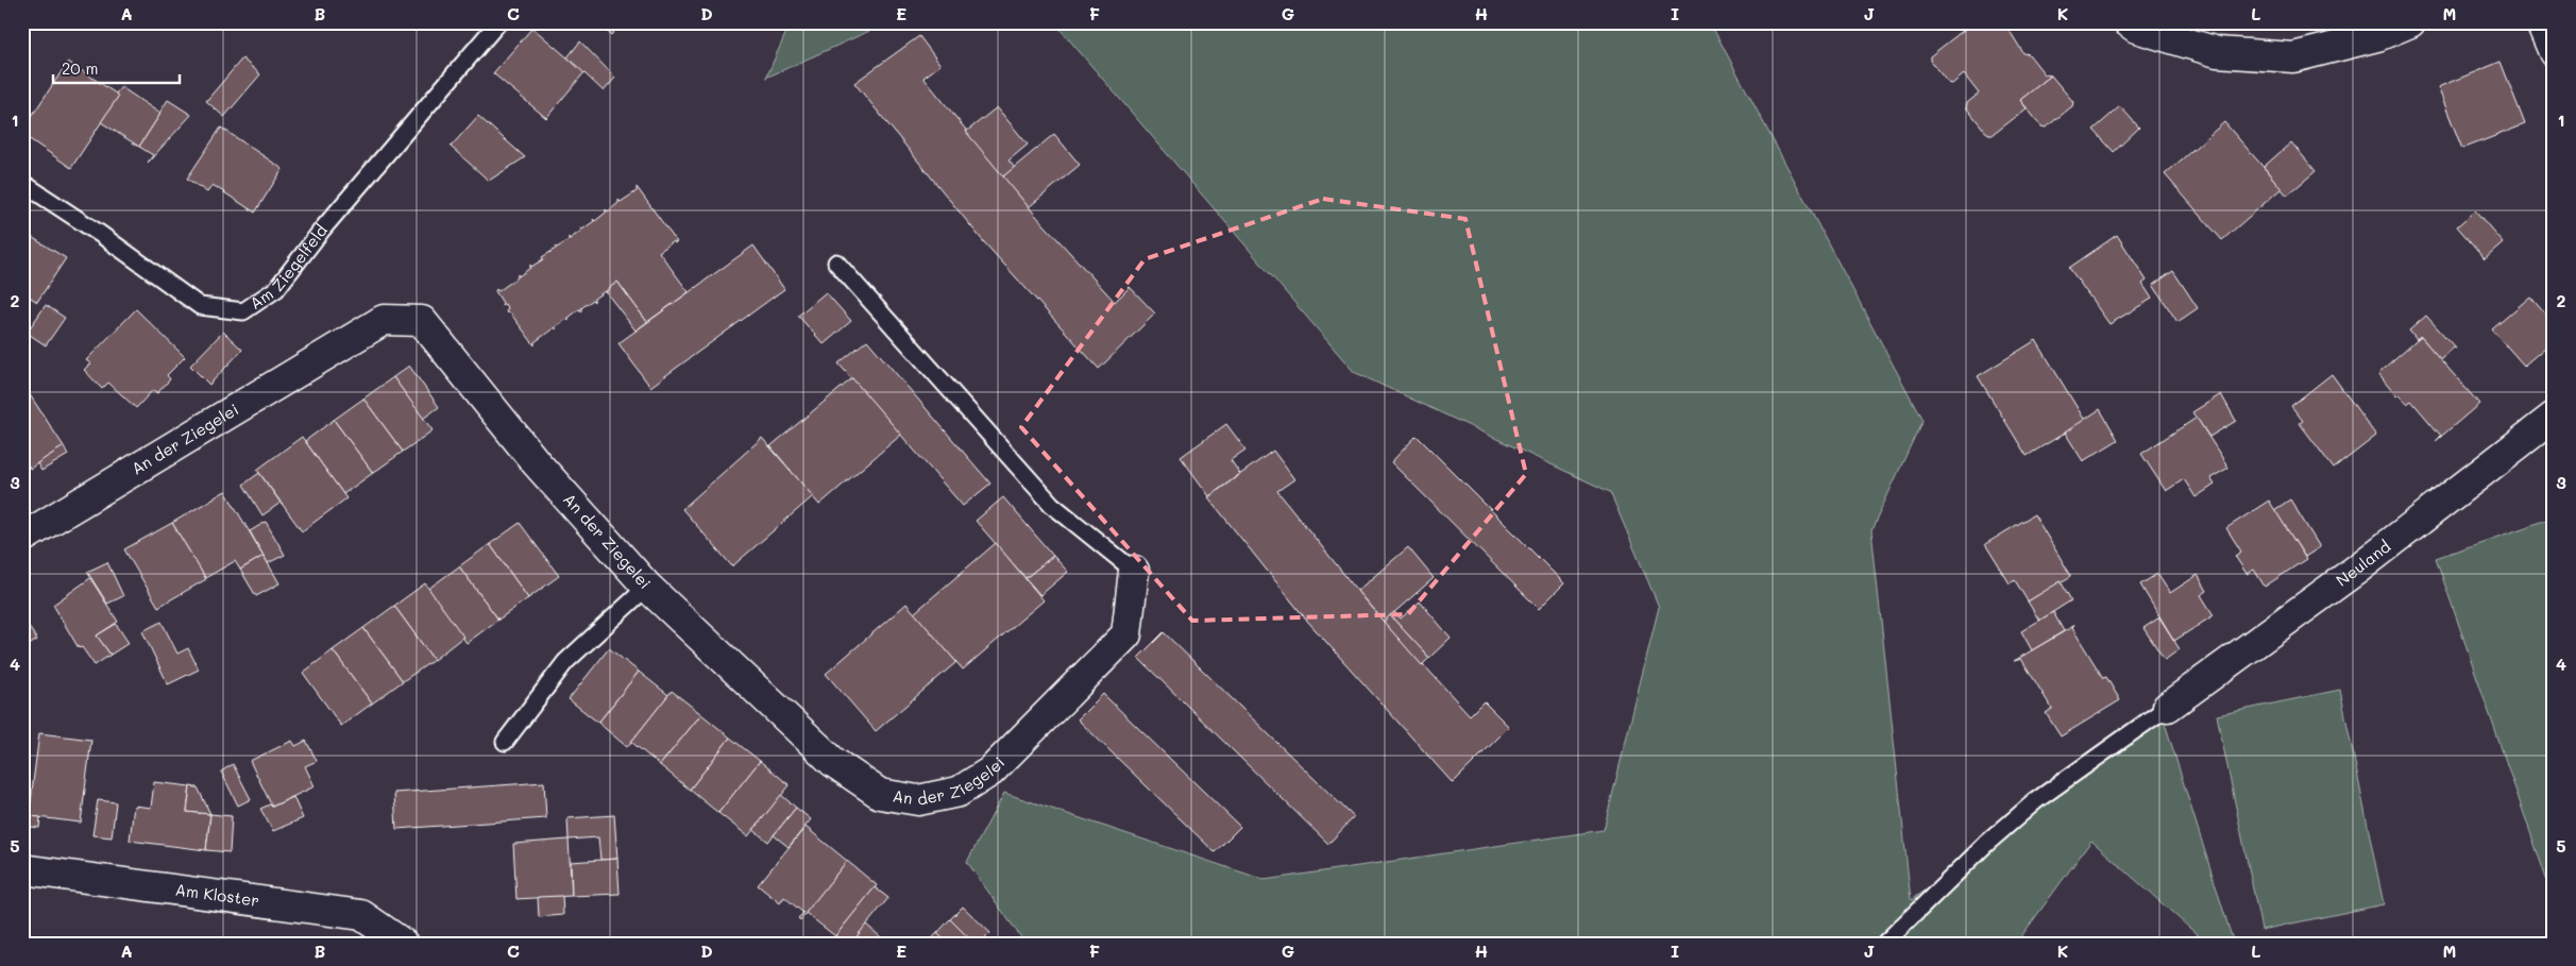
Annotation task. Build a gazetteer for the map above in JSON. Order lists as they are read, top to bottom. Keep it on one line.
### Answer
{"streets":{"street":["An der Ziegelei","Neuland","Am Kloster"],"lane":["Am Ziegelfeld"]},"scale_bar":"20 m","grid":{"columns":["A","B","C","D","E","F","G","H","I","J","K","L","M"],"rows":["1","2","3","4","5"]}}
